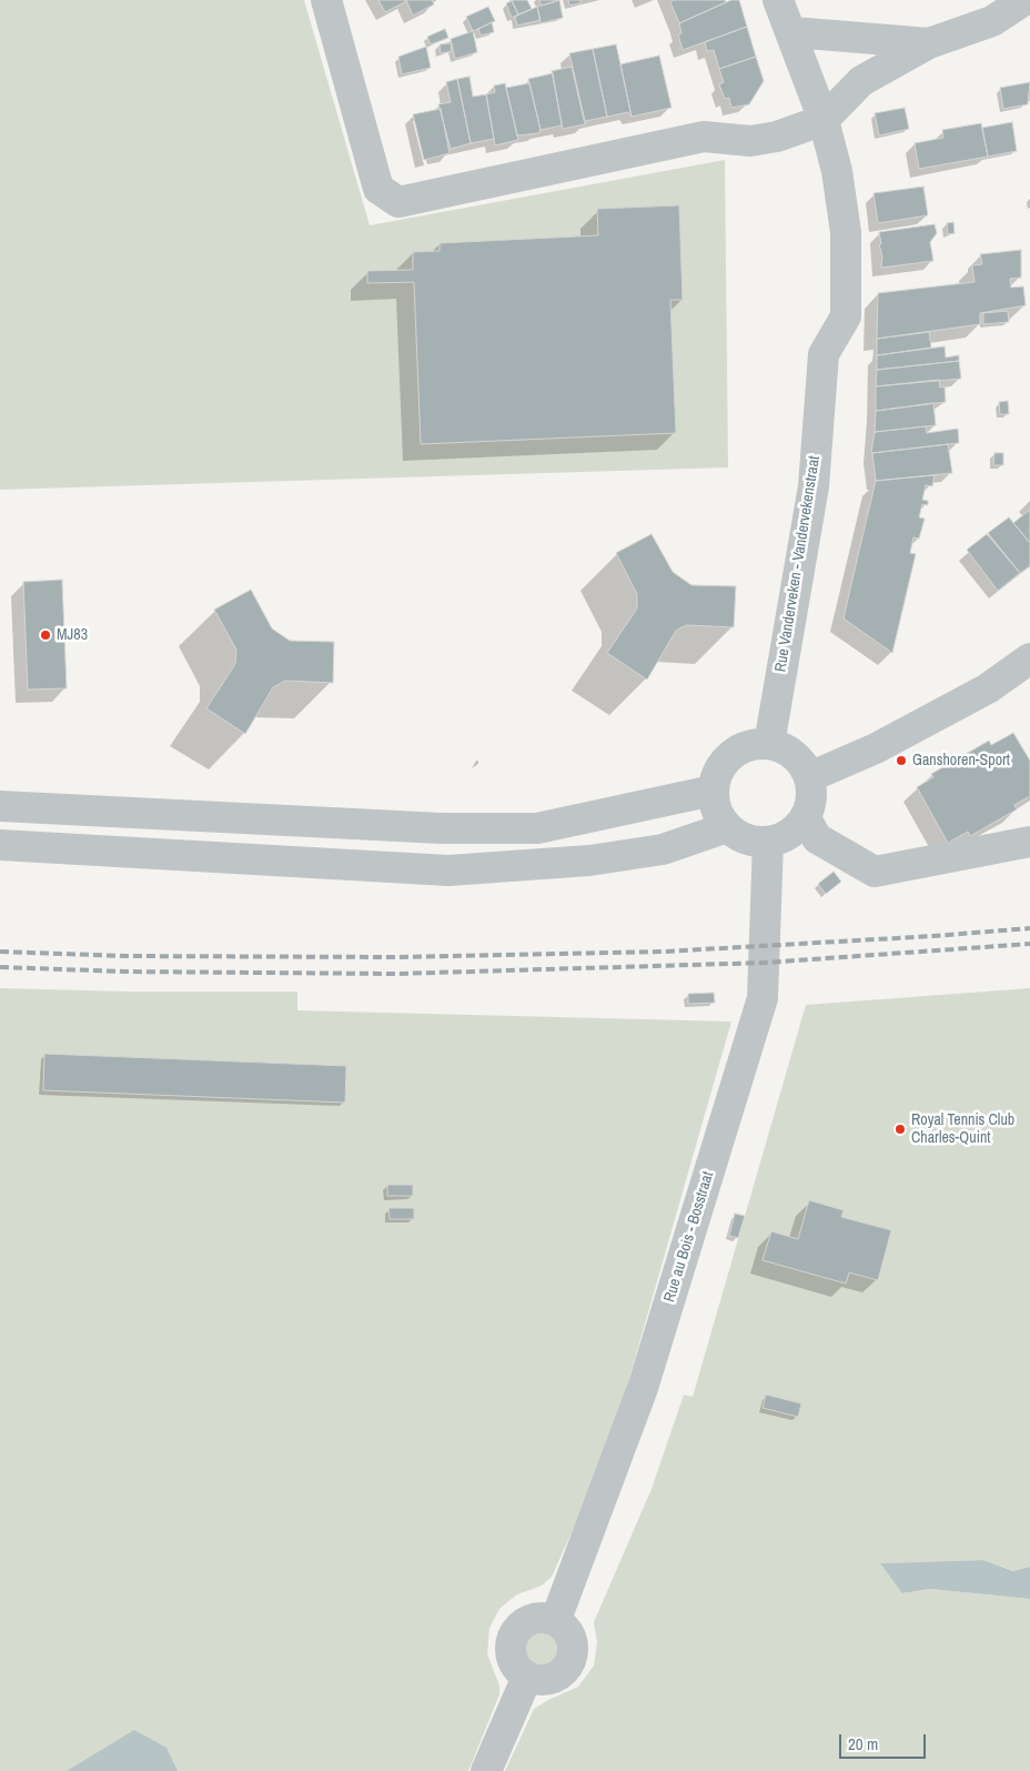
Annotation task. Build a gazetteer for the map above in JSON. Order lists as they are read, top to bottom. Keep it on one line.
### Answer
{"streets":{"street":["Rue Vanderveken - Vandervekenstraat","Rue au Bois - Bosstraat"]},"crossings":[["Rue Vanderveken - Vandervekenstraat","Rue au Bois - Bosstraat"]],"places":["MJ83","Ganshoren-Sport","Royal Tennis Club Charles-Quint"],"scale_bar":"20 m"}
